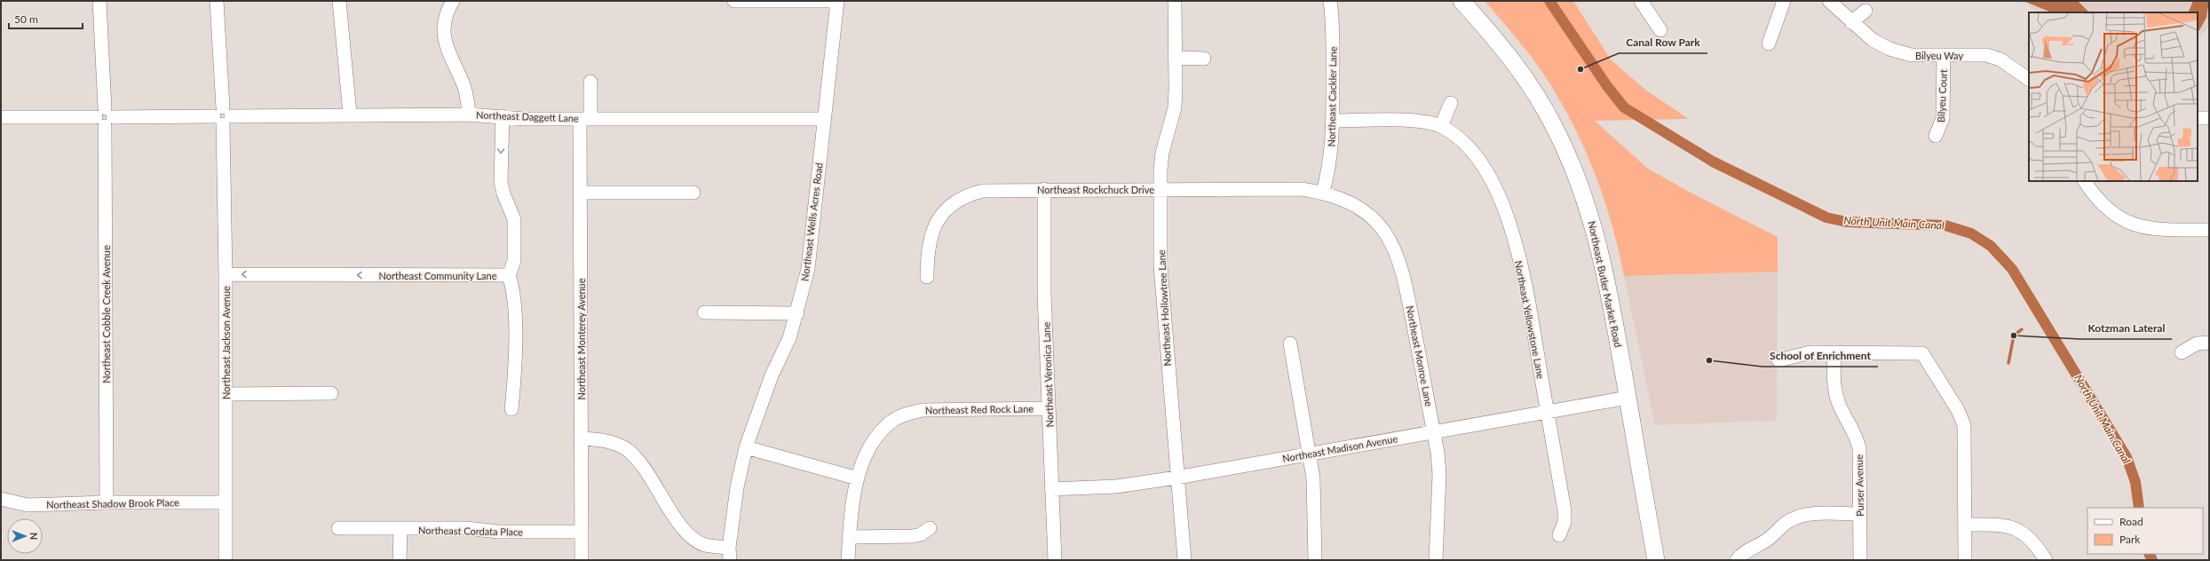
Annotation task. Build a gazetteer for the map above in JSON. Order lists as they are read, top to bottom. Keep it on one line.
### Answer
{"streets":{"main road":["Northeast Butler Market Road"],"street":["Bilyeu Way","Bilyeu Court","Northeast Cackler Lane","Northeast Daggett Lane","Northeast Rockchuck Drive","Northeast Wells Acres Road","Northeast Community Lane","Northeast Hollowtree Lane","Northeast Cobble Creek Avenue","Northeast Yellowstone Lane","Northeast Monterey Avenue","Northeast Jackson Avenue","Northeast Monroe Lane","Northeast Veronica Lane","Northeast Red Rock Lane","Northeast Madison Avenue","Purser Avenue","Northeast Shadow Brook Place","Northeast Cordata Place"]},"crossings":[["Bilyeu Way","Bilyeu Court"],["Northeast Cackler Lane","Northeast Rockchuck Drive"],["Northeast Cackler Lane","Northeast Yellowstone Lane"],["Northeast Cackler Lane","Northeast Monroe Lane"],["Northeast Daggett Lane","Northeast Wells Acres Road"],["Northeast Daggett Lane","Northeast Community Lane"],["Northeast Daggett Lane","Northeast Cobble Creek Avenue"],["Northeast Daggett Lane","Northeast Monterey Avenue"],["Northeast Daggett Lane","Northeast Jackson Avenue"],["Northeast Rockchuck Drive","Northeast Hollowtree Lane"],["Northeast Rockchuck Drive","Northeast Monroe Lane"],["Northeast Rockchuck Drive","Northeast Veronica Lane"],["Northeast Community Lane","Northeast Jackson Avenue"],["Northeast Butler Market Road","Northeast Madison Avenue"],["Northeast Hollowtree Lane","Northeast Madison Avenue"],["Northeast Cobble Creek Avenue","Northeast Shadow Brook Place"],["Northeast Yellowstone Lane","Northeast Madison Avenue"],["Northeast Monterey Avenue","Northeast Cordata Place"],["Northeast Jackson Avenue","Northeast Shadow Brook Place"],["Northeast Monroe Lane","Northeast Madison Avenue"],["Northeast Veronica Lane","Northeast Red Rock Lane"],["Northeast Veronica Lane","Northeast Madison Avenue"]],"water":["North Unit Main Canal"],"places":["Canal Row Park","Kotzman Lateral","School of Enrichment"],"legend":["Road","Park"],"scale_bar":"50 m","north":"right"}
